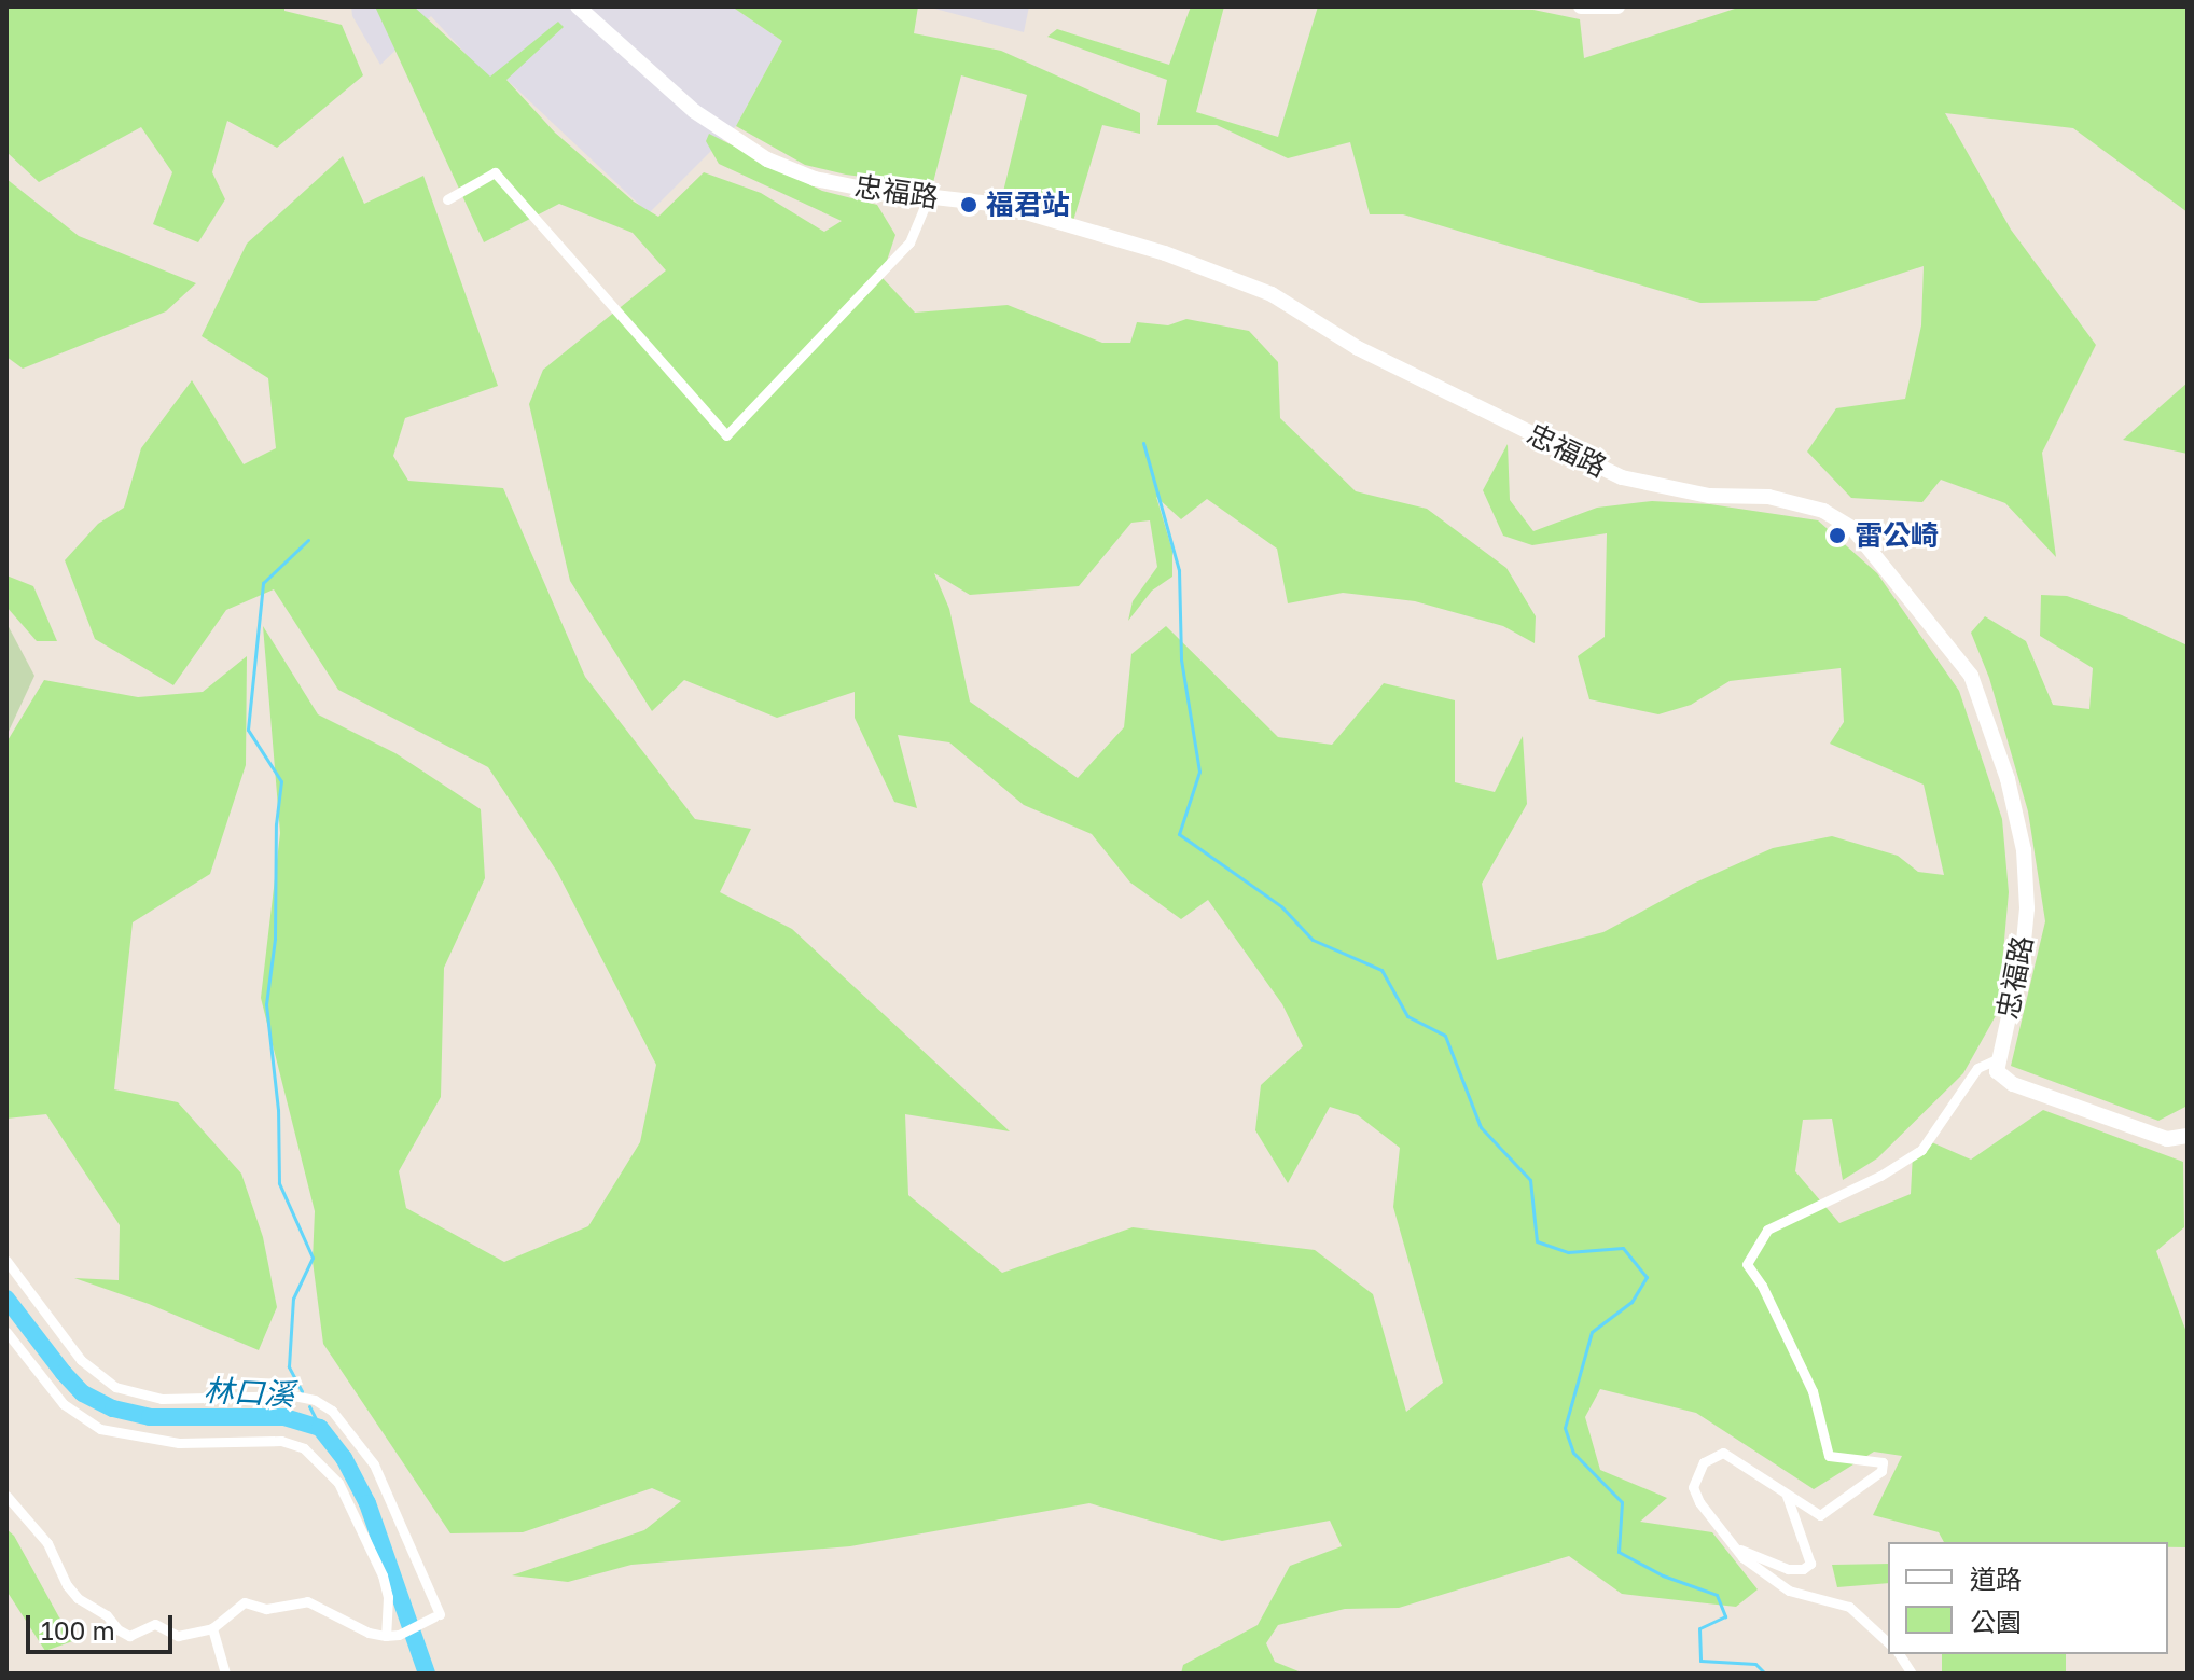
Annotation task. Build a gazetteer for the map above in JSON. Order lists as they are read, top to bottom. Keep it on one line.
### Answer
{"streets":{"street":["忠福路"]},"water":["林口溪"],"places":["福君站","雷公崎"],"legend":["道路","公園"],"scale_bar":"100 m"}
